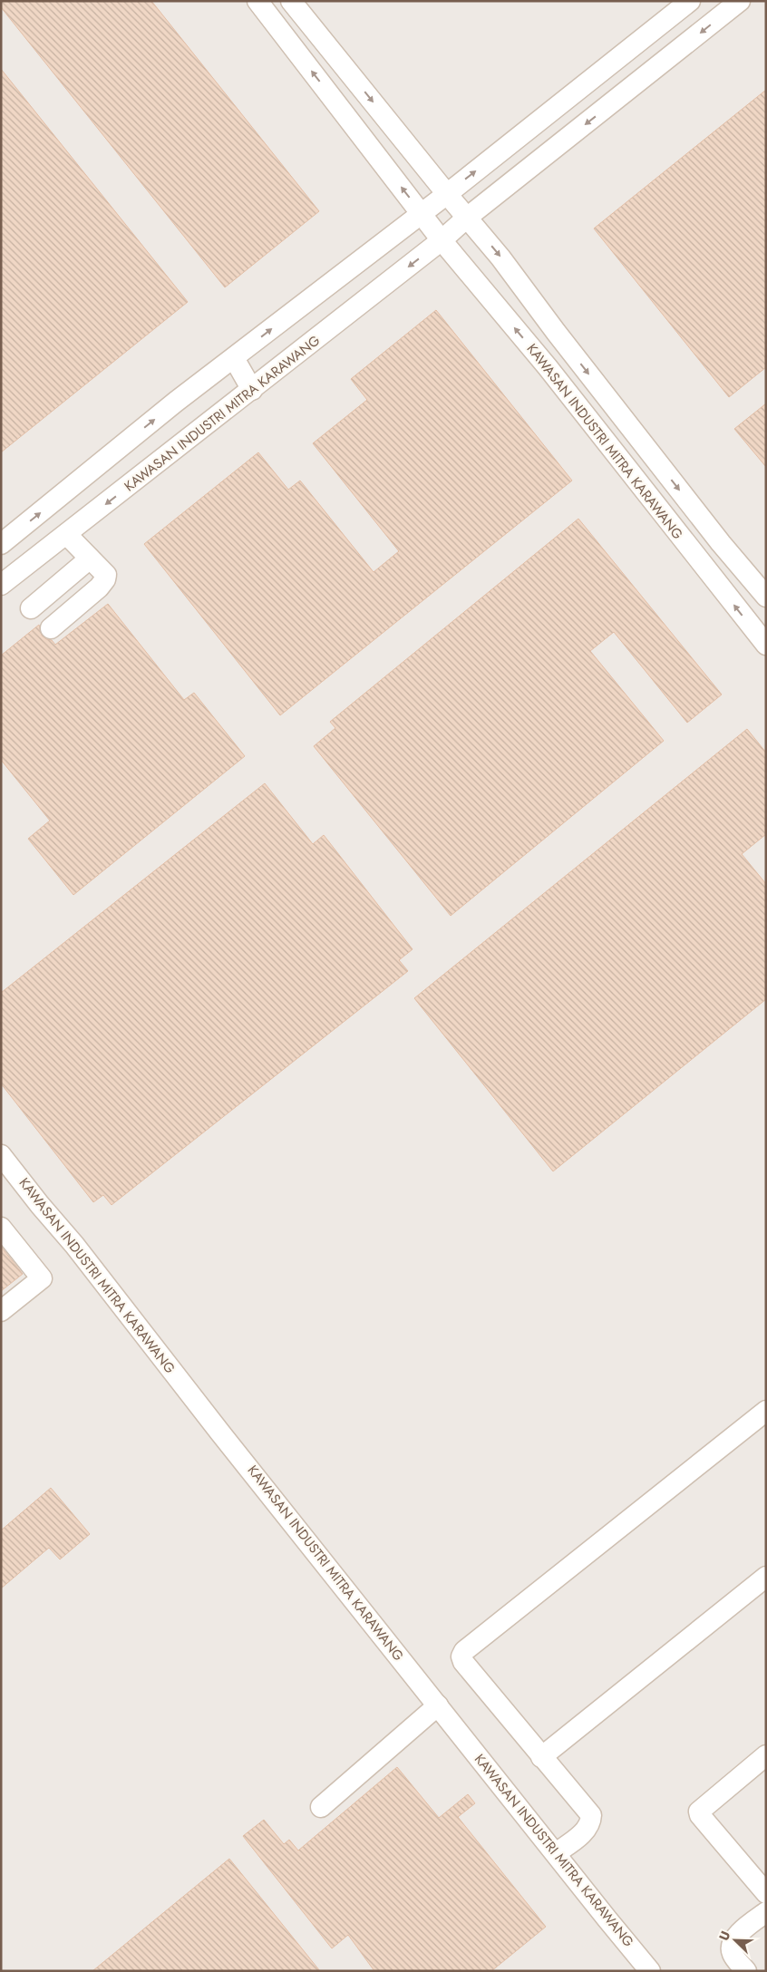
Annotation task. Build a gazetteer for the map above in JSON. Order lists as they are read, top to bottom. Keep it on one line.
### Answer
{"streets":{"street":["KAWASAN INDUSTRI MITRA KARAWANG"]},"north":"top left"}
